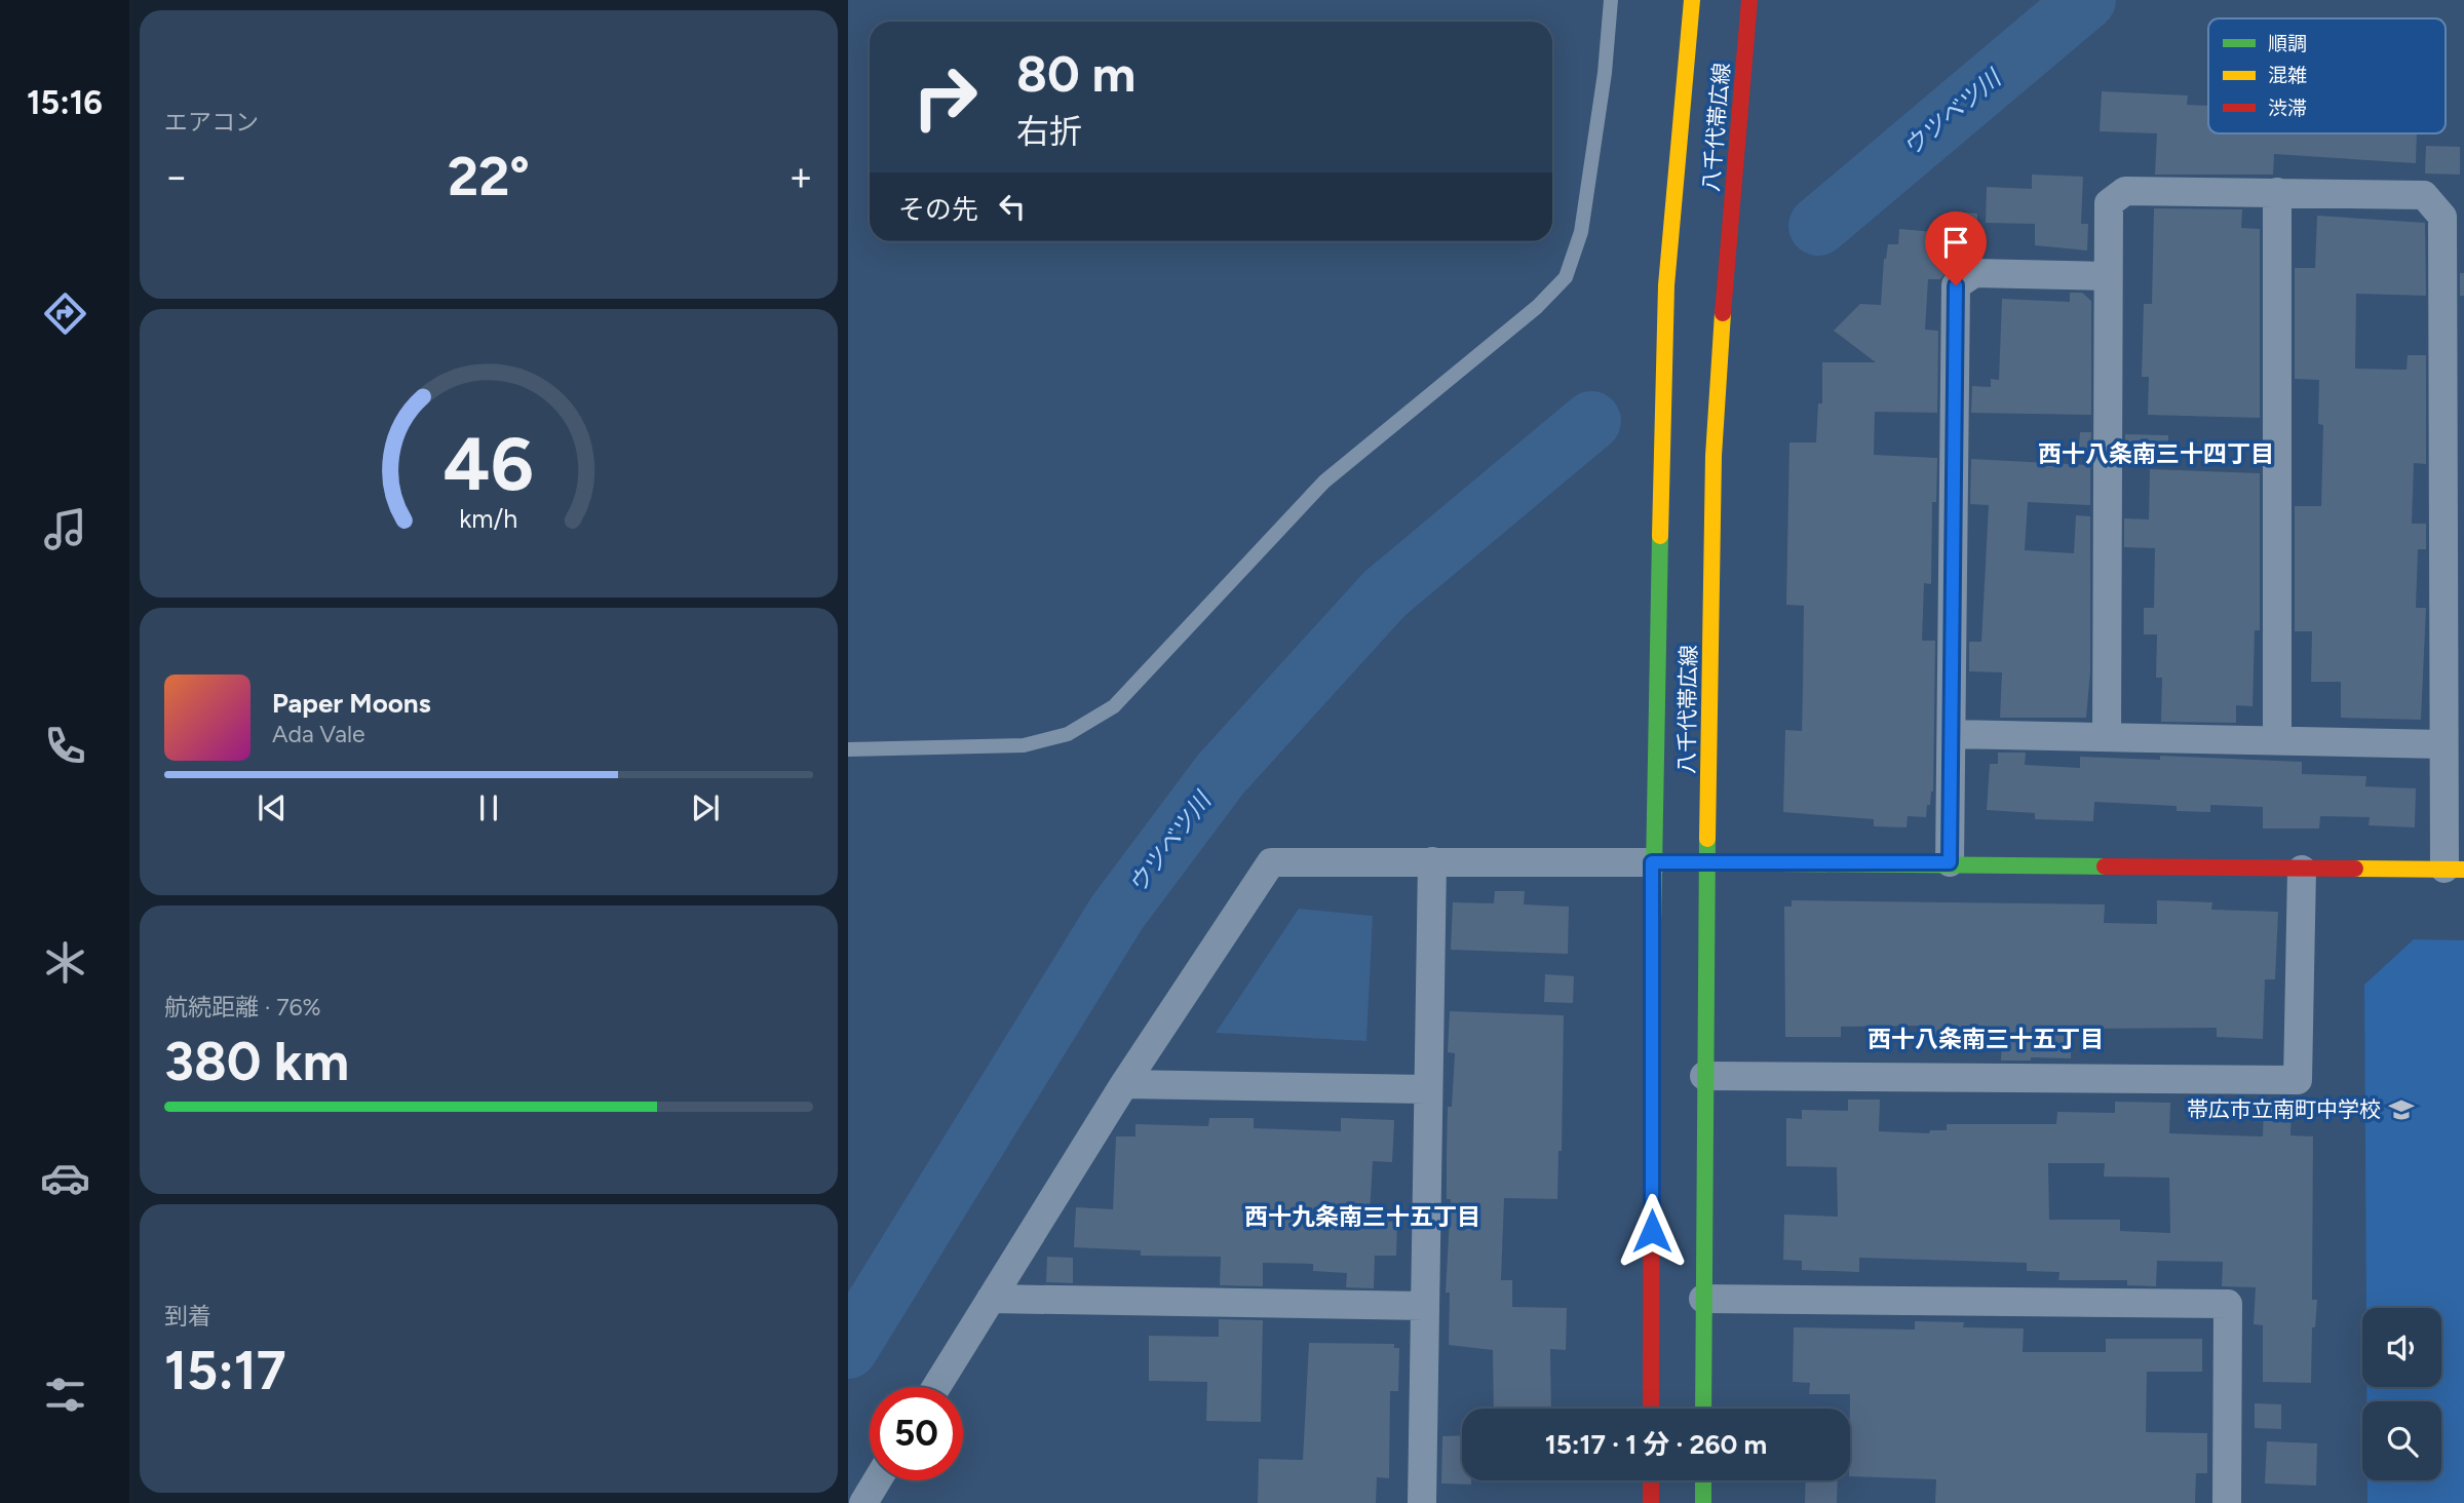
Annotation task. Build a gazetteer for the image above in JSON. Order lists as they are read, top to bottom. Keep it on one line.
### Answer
{"streets":{"main road":["八千代帯広線"]},"districts":["西十八条南三十四丁目","西十八条南三十五丁目","西十九条南三十五丁目"],"water":["ウツベツ川"],"places":{"school or university":["帯広市立南町中学校"]},"legend":["順調","混雑","渋滞"],"page":{"tabs":"15:16","tile":["エアコン",["航続距離 · 76%","380 km"],["到着","15:17"]],"turn":["80 m","右折"],"heat":["−","22°","+"],"then":"その先","song":["Paper Moons","Ada Vale"],"limit":"50","trip":"15:17 · 1 分 · 260 m","gauge":["46","km/h"]}}
